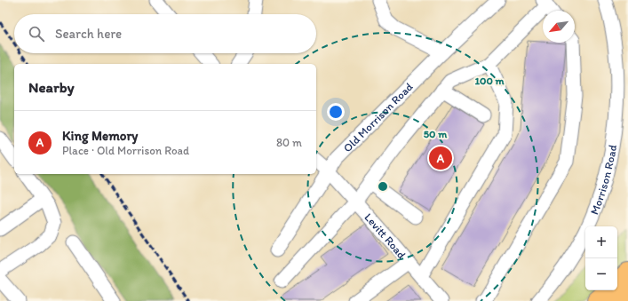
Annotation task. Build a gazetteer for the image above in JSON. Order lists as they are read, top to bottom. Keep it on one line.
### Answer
{"streets":{"street":["Old Morrison Road","Morrison Road","Levitt Road"]},"crossings":[["Old Morrison Road","Levitt Road"]],"north":"bottom left","page":{"search":"Search here","heading":"Nearby","list":[{"mark":"A","name":"King Memory","note":"Place · Old Morrison Road","value":"80 m"}],"pins":"A","map_buttons":["+","−"]},"rings":["100 m","50 m"]}
